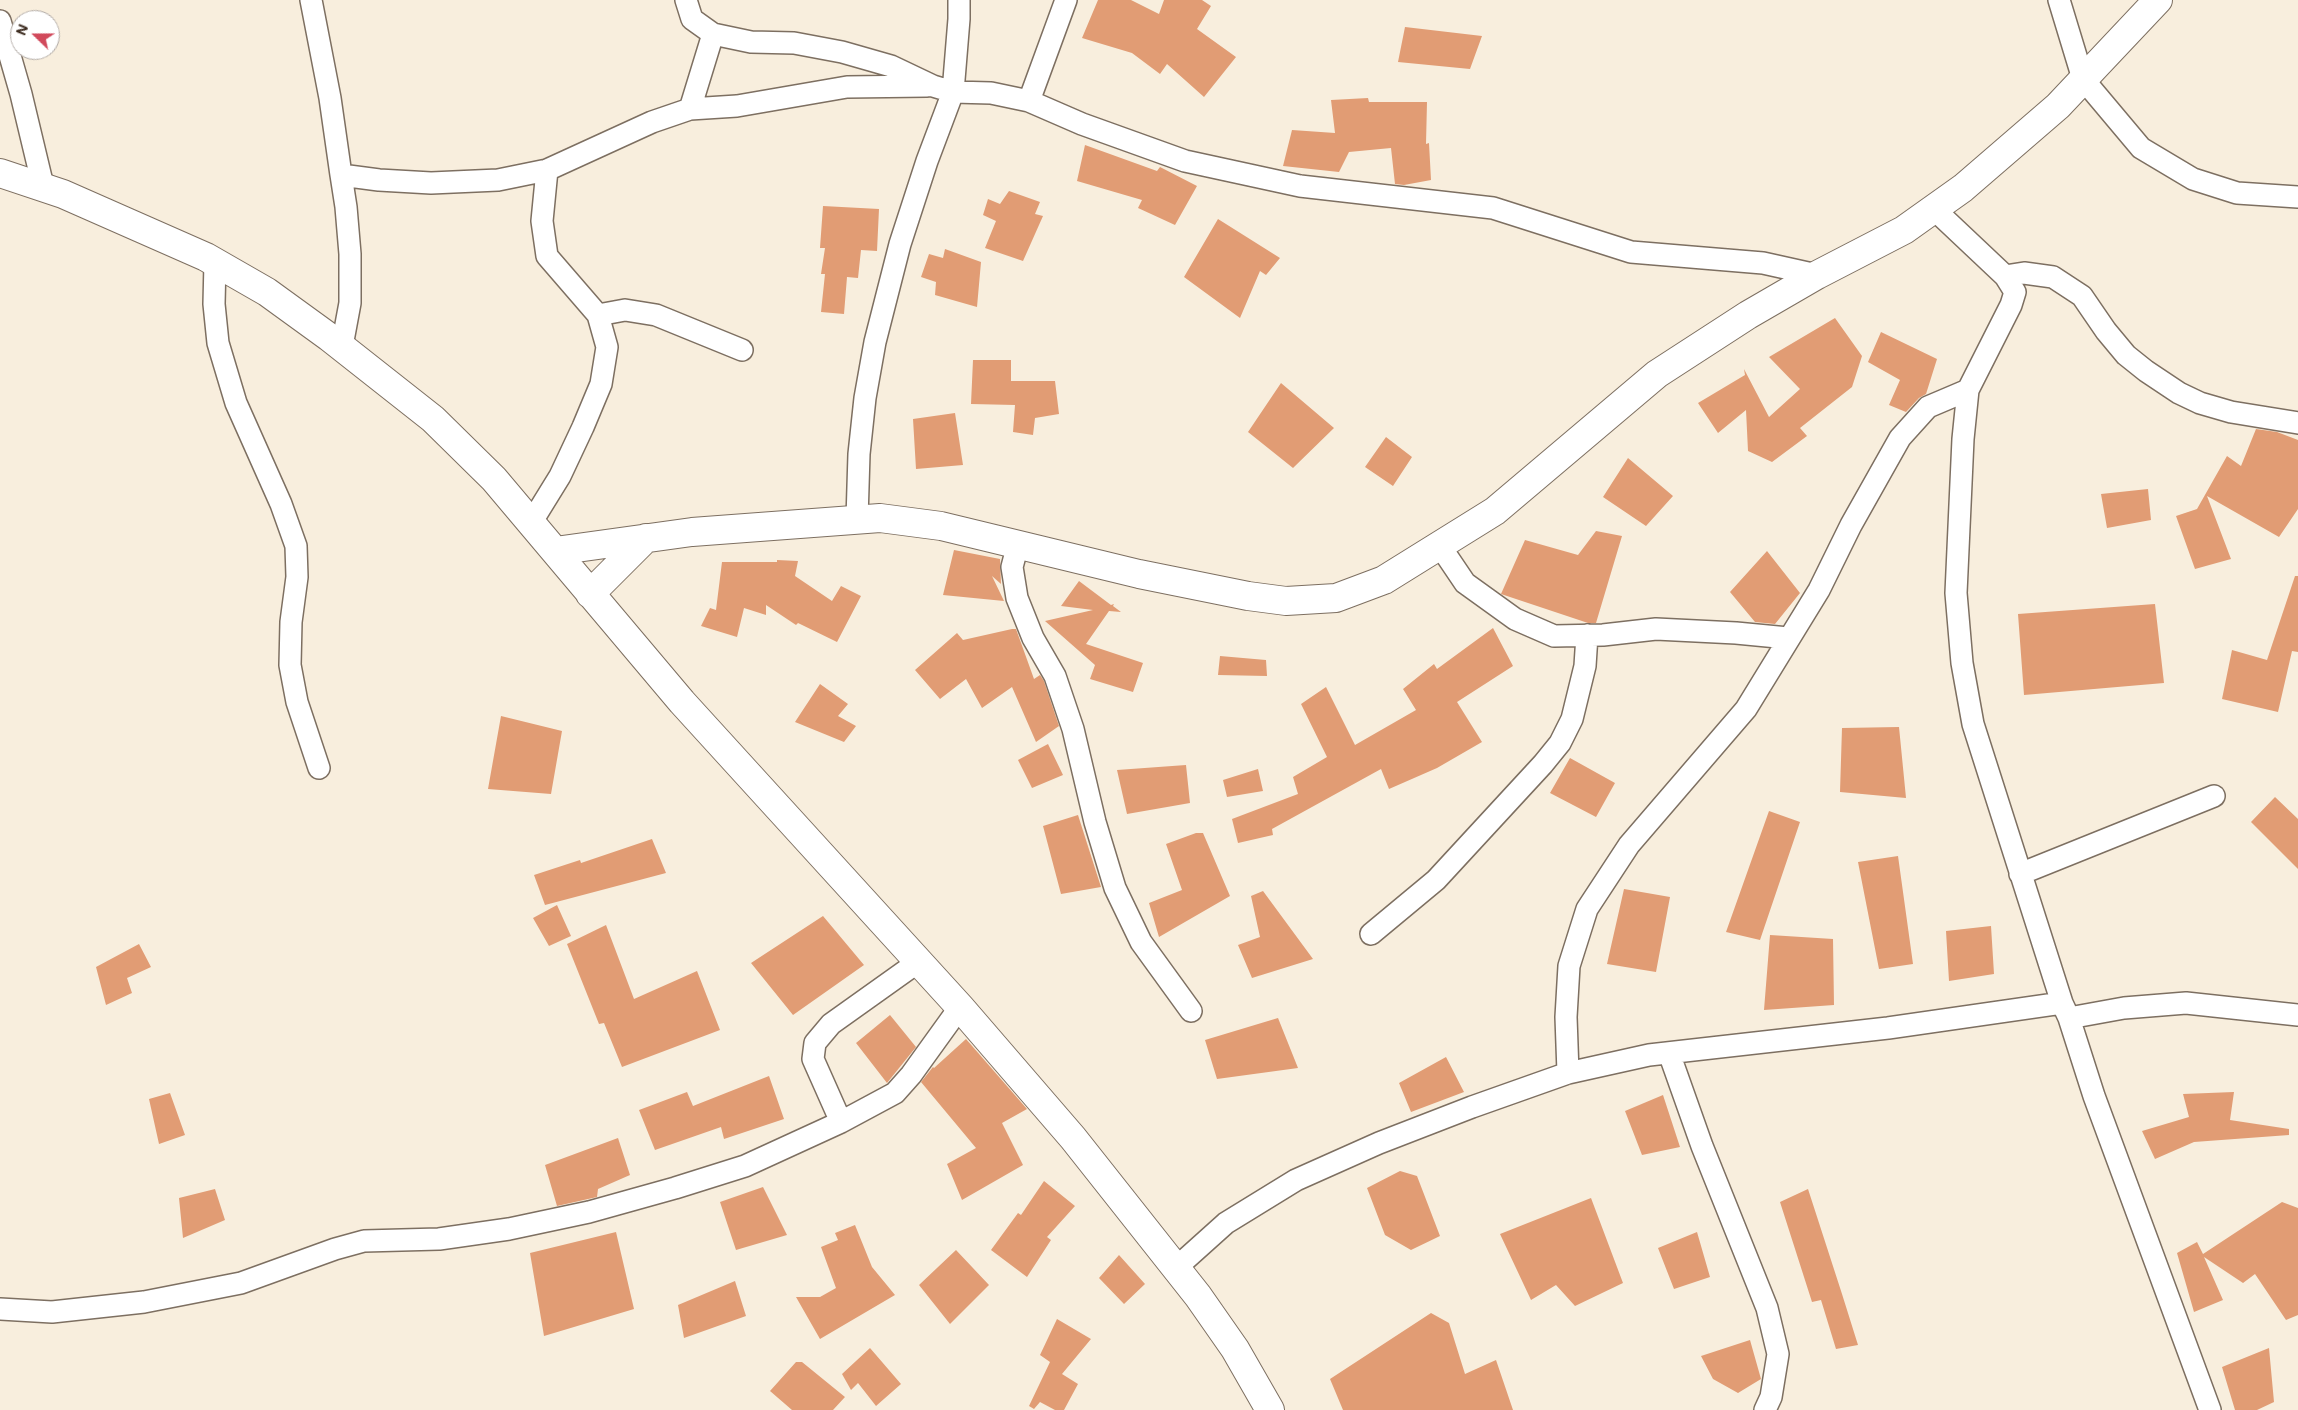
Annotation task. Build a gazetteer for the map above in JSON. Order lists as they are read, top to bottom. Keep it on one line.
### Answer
{"north":"left"}
